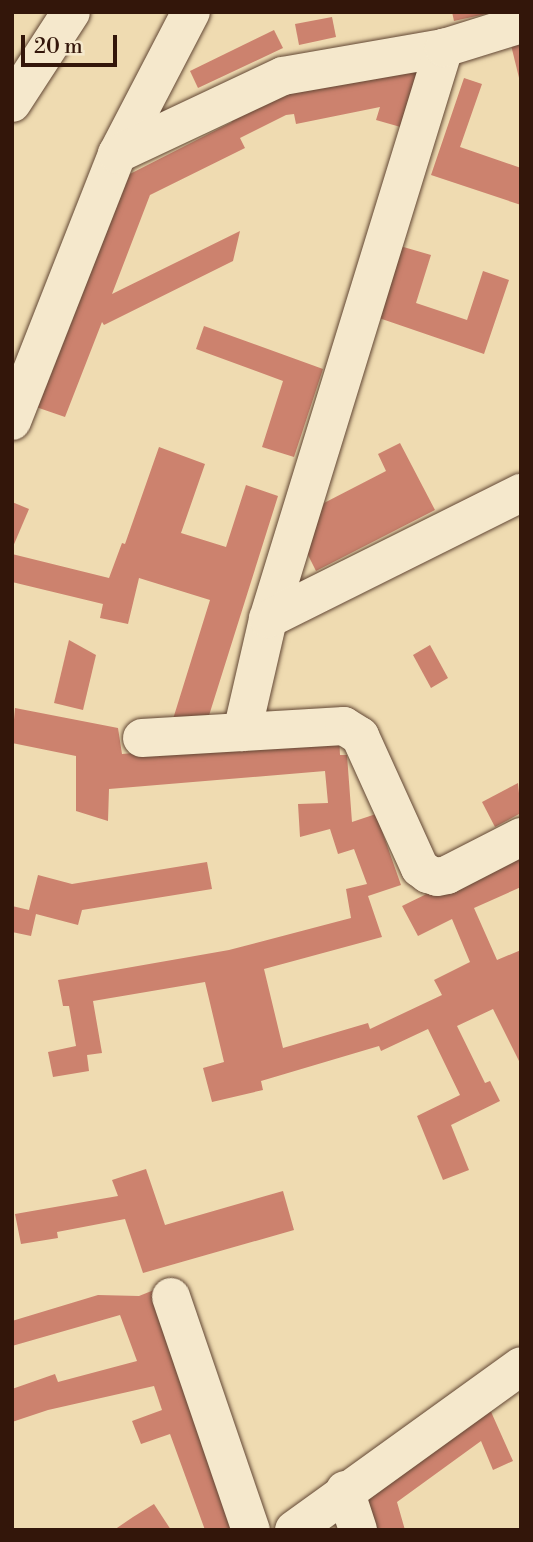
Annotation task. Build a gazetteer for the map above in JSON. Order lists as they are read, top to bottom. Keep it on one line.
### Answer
{"scale_bar":"20 m"}
